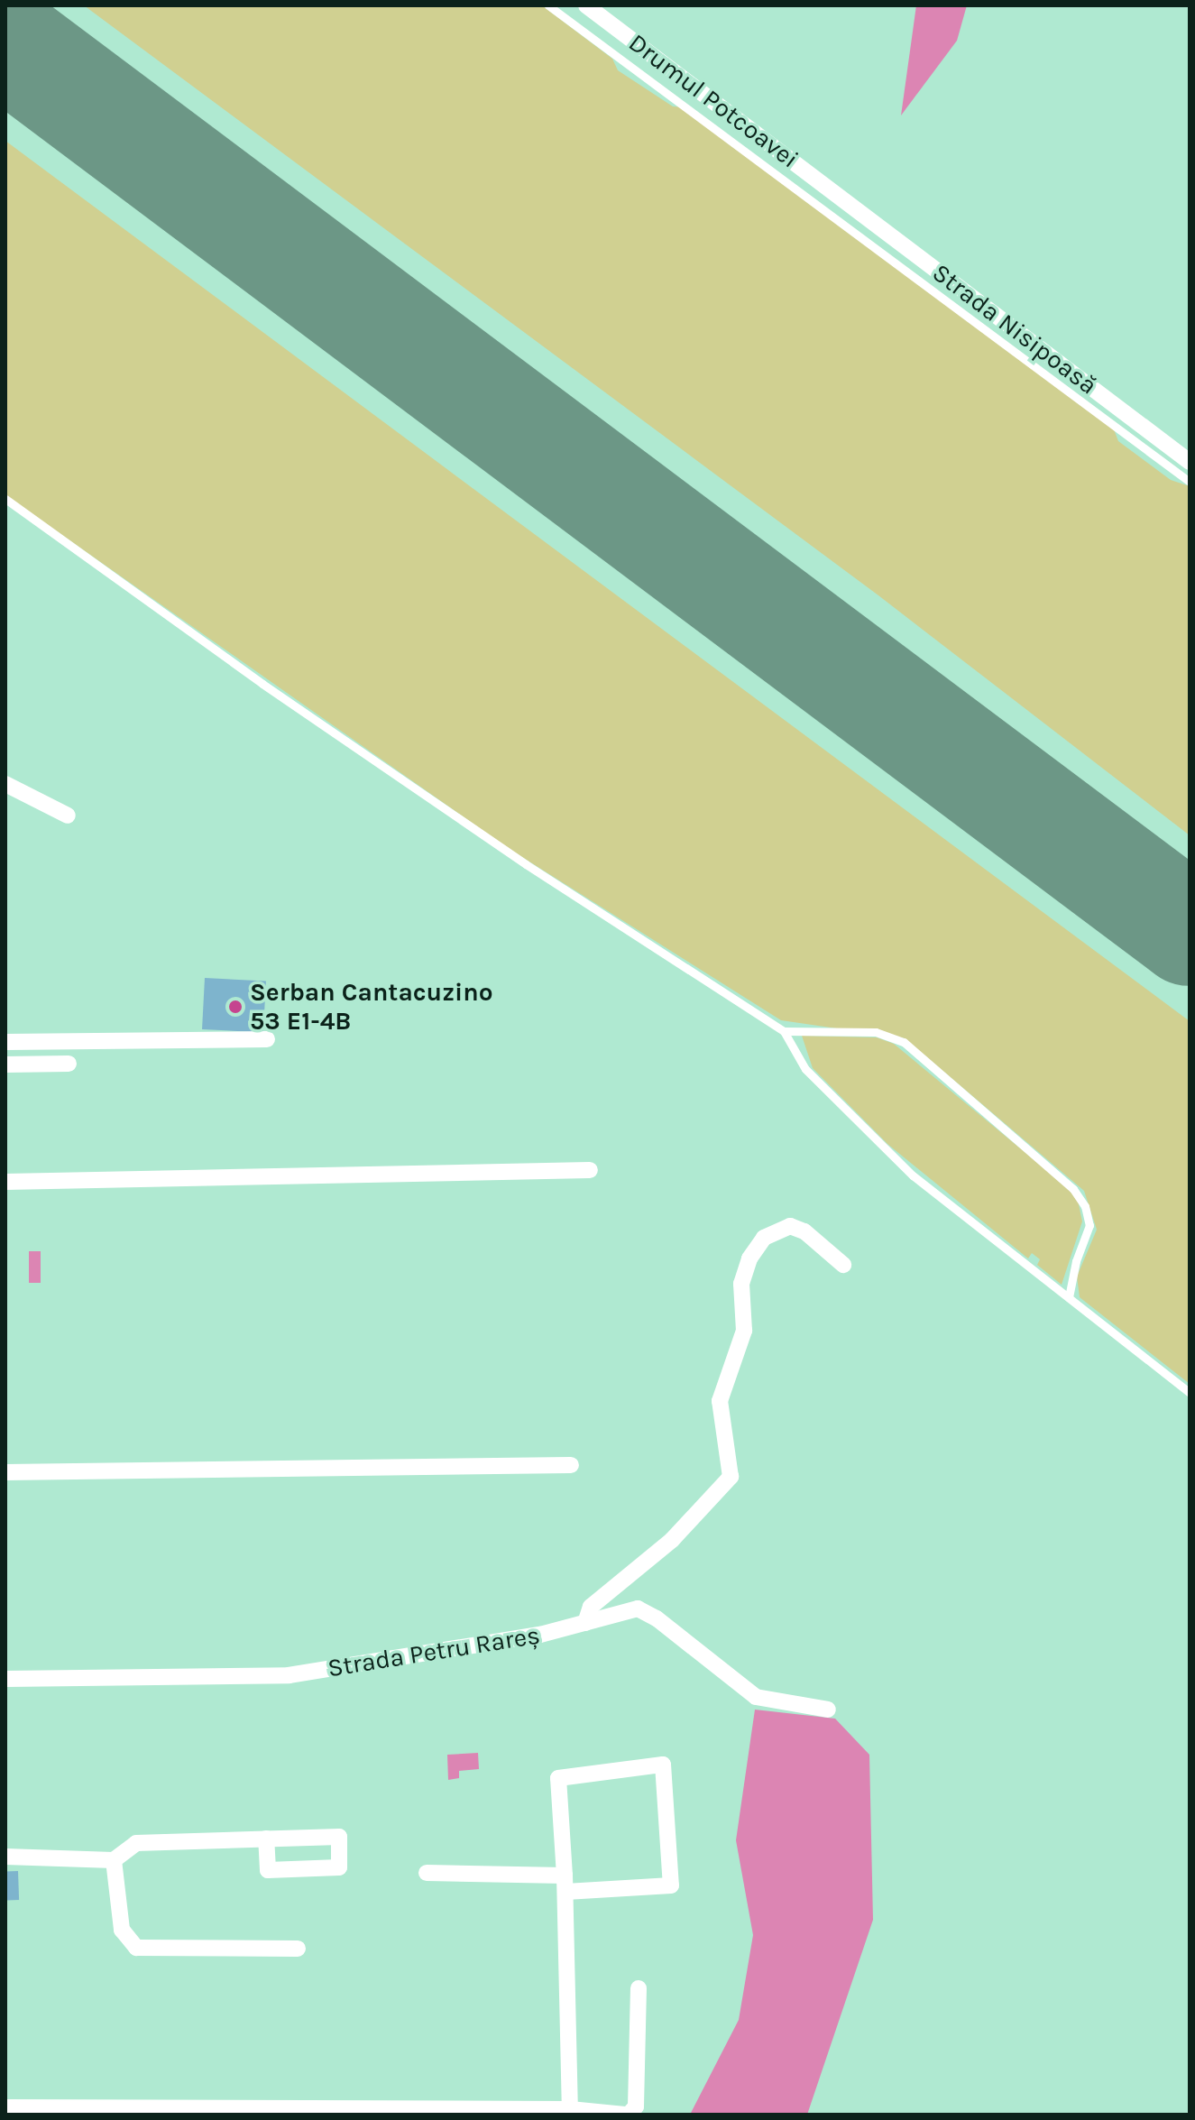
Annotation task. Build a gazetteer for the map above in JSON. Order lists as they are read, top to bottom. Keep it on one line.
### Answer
{"streets":{"street":["Drumul Potcoavei","Strada Nisipoasă","Strada Petru Rareș"]},"crossings":[["Drumul Potcoavei","Strada Nisipoasă"]],"places":["Serban Cantacuzino 53 E1-4B"]}
